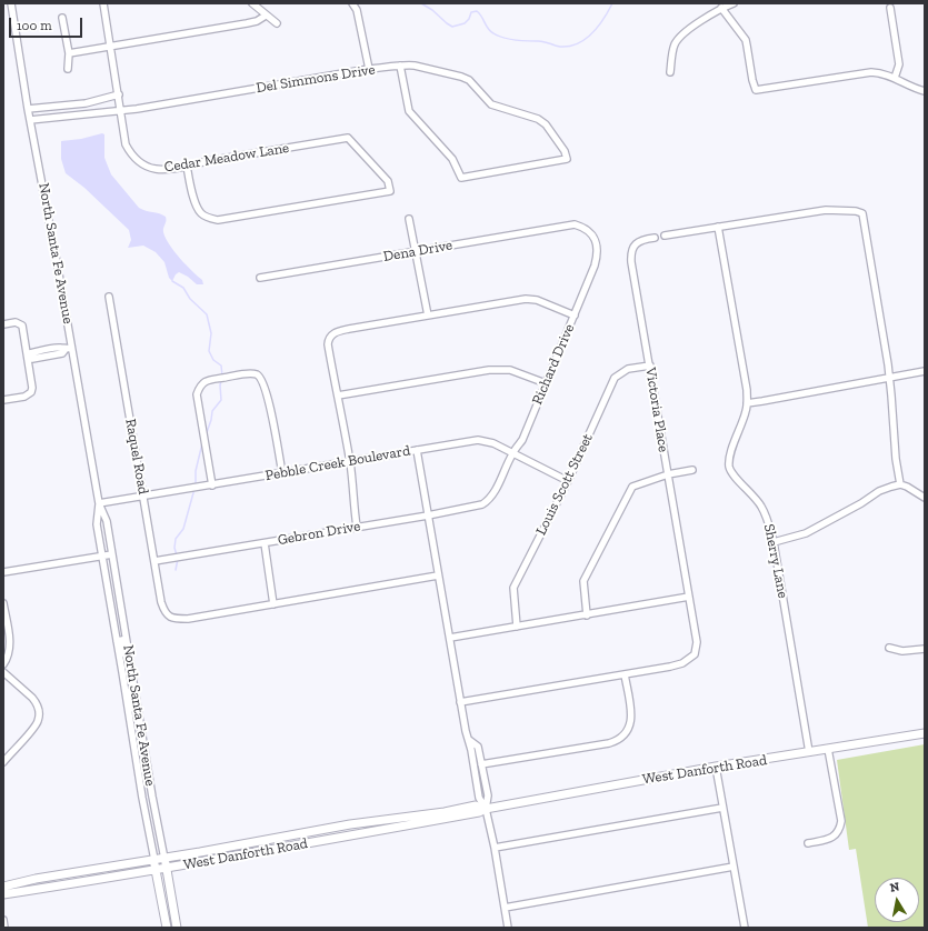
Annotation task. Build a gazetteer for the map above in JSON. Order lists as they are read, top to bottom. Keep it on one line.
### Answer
{"streets":{"main road":["North Santa Fe Avenue","West Danforth Road"],"street":["Del Simmons Drive","Cedar Meadow Lane","Dena Drive","Richard Drive","Victoria Place","Raquel Road","Pebble Creek Boulevard","Louis Scott Street","Gebron Drive","Sherry Lane"]},"crossings":[["Del Simmons Drive","Cedar Meadow Lane"],["Del Simmons Drive","North Santa Fe Avenue"],["Dena Drive","Richard Drive"],["North Santa Fe Avenue","Pebble Creek Boulevard"],["North Santa Fe Avenue","West Danforth Road"],["Richard Drive","Pebble Creek Boulevard"],["Richard Drive","Gebron Drive"],["Victoria Place","Louis Scott Street"],["Raquel Road","Pebble Creek Boulevard"],["Raquel Road","Gebron Drive"],["Pebble Creek Boulevard","Louis Scott Street"],["Sherry Lane","West Danforth Road"]],"scale_bar":"100 m","north":"top"}
